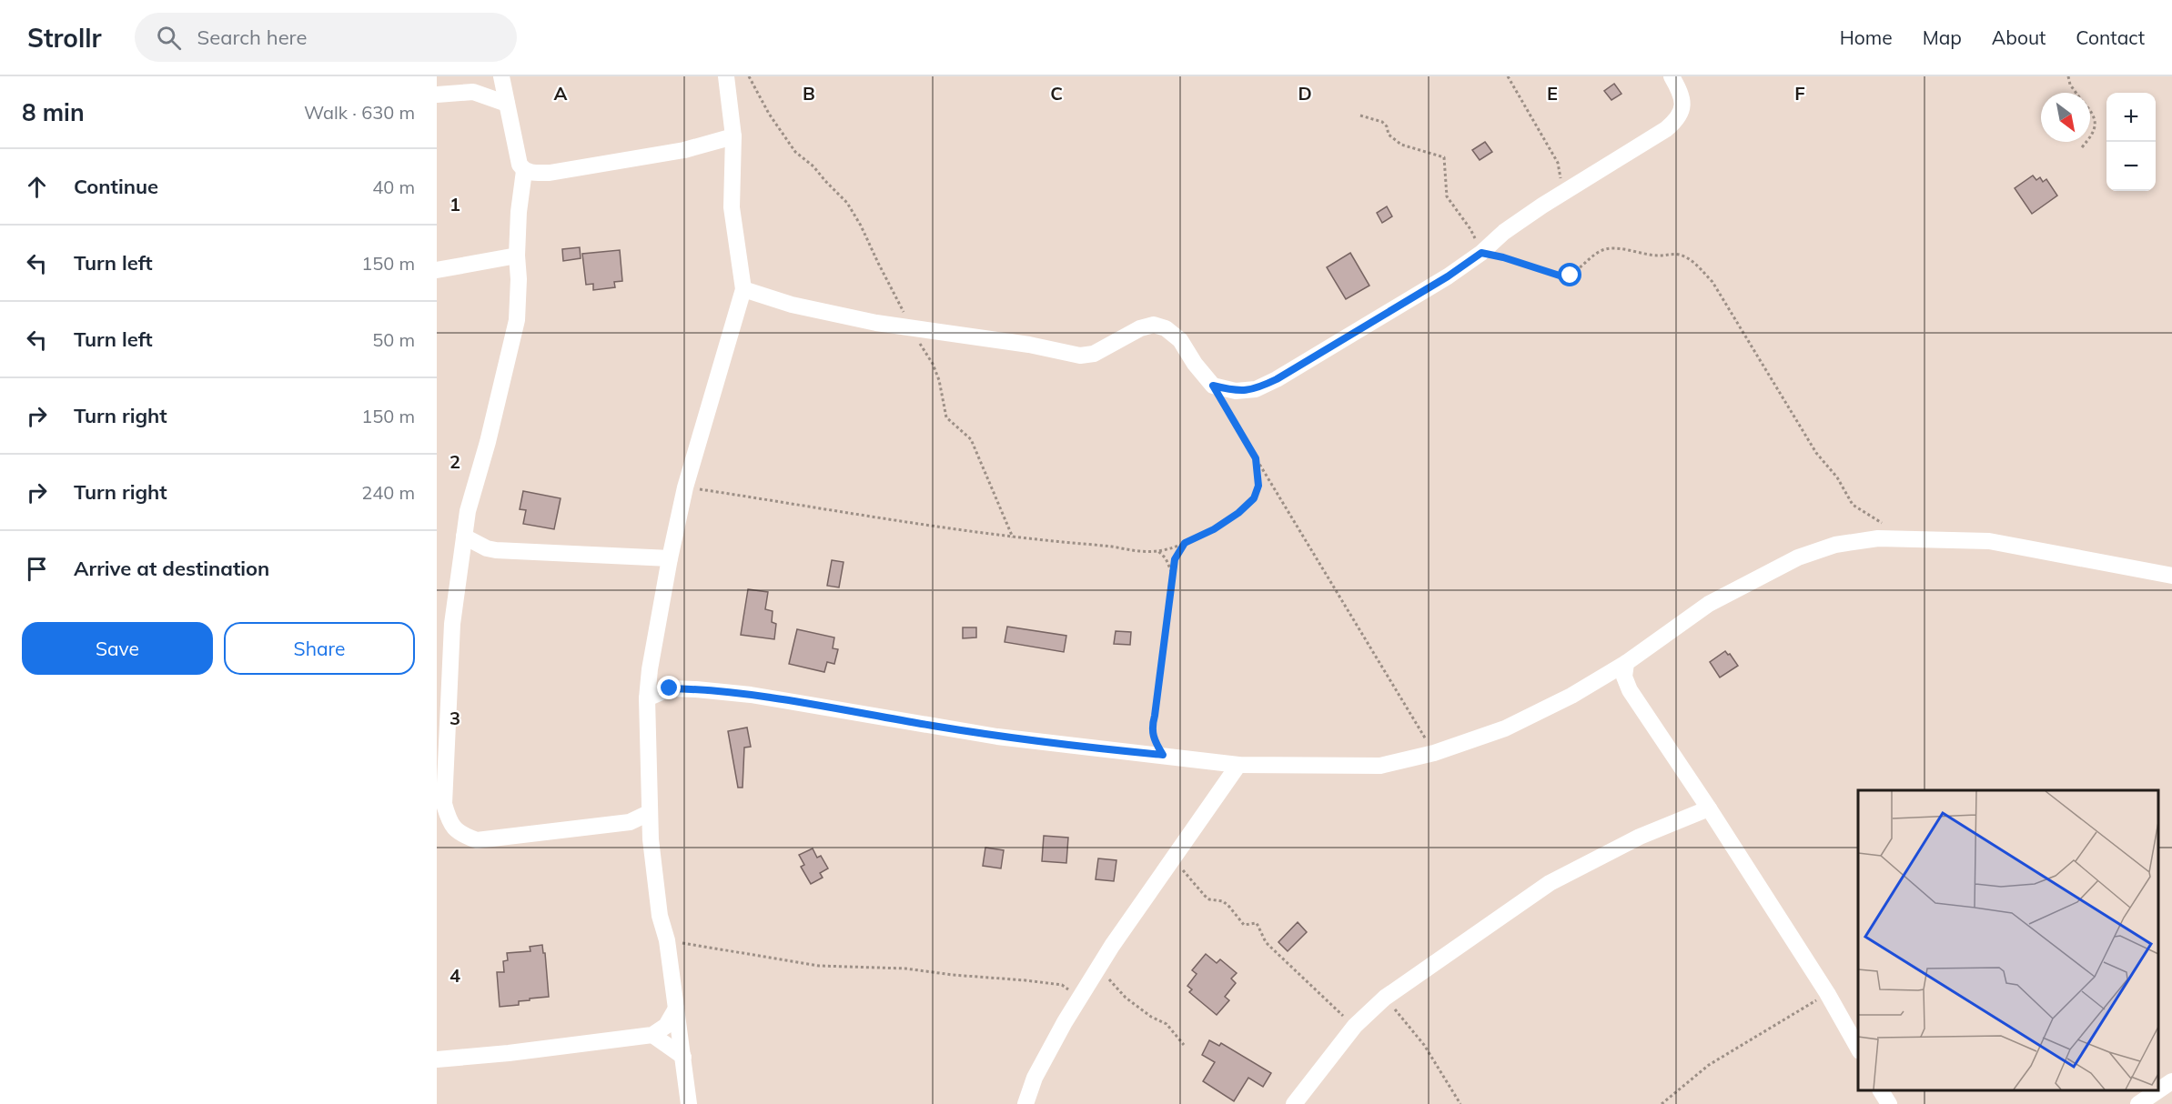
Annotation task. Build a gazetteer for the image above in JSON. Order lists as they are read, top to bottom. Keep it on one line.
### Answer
{"north":"bottom right","page":{"header":"Strollr","search":"Search here","nav":["Home","Map","About","Contact"],"heading":["8 min","Walk · 630 m"],"map_buttons":["+","−"],"list":[["Continue","40 m"],["Turn left","150 m"],["Turn left","50 m"],["Turn right","150 m"],["Turn right","240 m"],"Arrive at destination"],"buttons":["Save","Share"]},"grid":{"columns":["A","B","C","D","E","F"],"rows":["1","2","3","4"]}}
